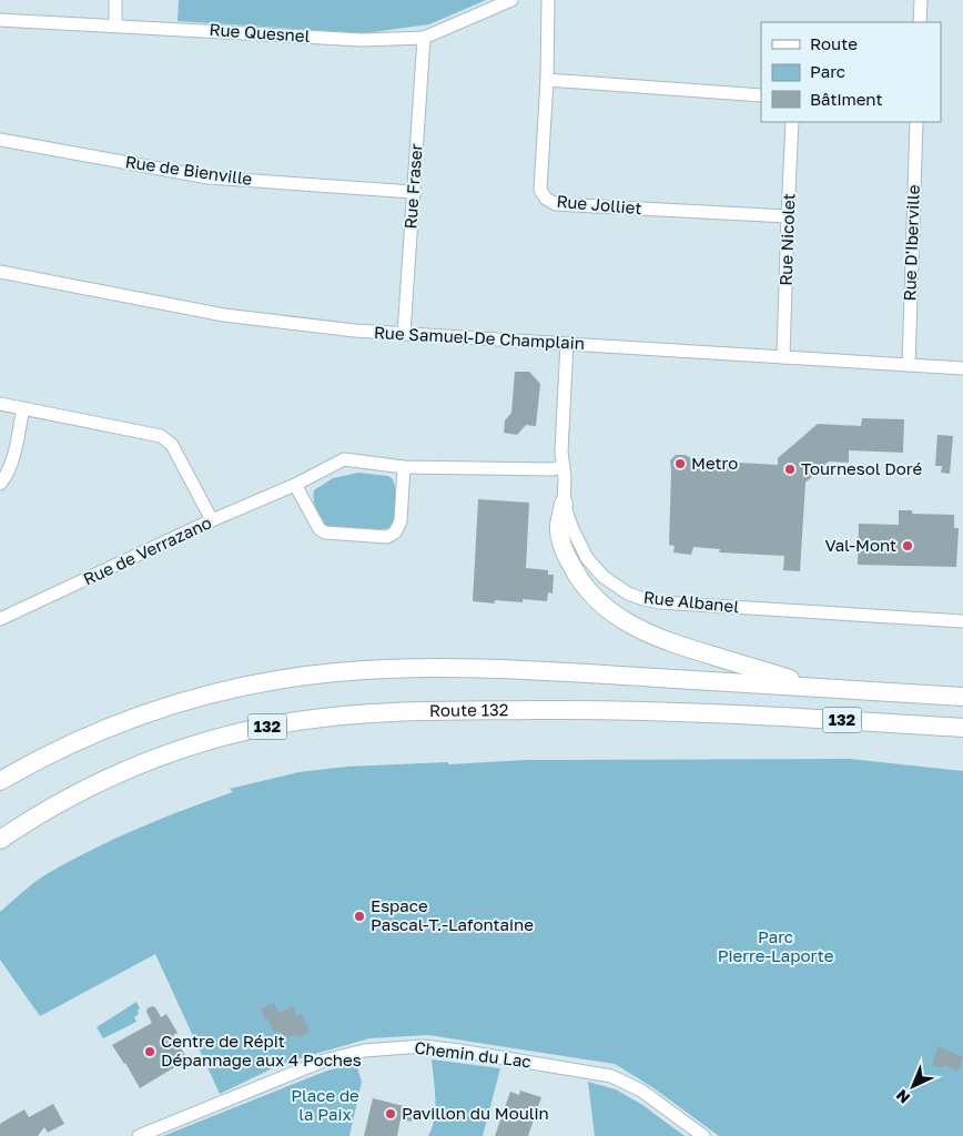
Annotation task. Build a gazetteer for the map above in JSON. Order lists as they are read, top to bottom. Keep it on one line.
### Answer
{"streets":{"highway":["Route 132","132"],"street":["Rue Quesnel","Rue de Bienville","Rue Fraser","Rue Jolliet","Rue Nicolet","Rue D'Iberville","Rue Samuel-De Champlain","Rue de Verrazano","Rue Albanel","Chemin du Lac"]},"crossings":[["Rue Quesnel","Rue Fraser"],["Rue de Bienville","Rue Fraser"],["Rue Fraser","Rue Samuel-De Champlain"],["Rue Jolliet","Rue Nicolet"],["Rue Nicolet","Rue Samuel-De Champlain"],["Rue D'Iberville","Rue Samuel-De Champlain"],["Rue Samuel-De Champlain","Rue Albanel"],["Rue de Verrazano","Rue Albanel"]],"parks":["Parc Pierre-Laporte","Place de la Paix"],"places":["Metro","Tournesol Doré","Val-Mont","Espace Pascal-T.-Lafontaine","Centre de Répit Dépannage aux 4 Poches","Pavillon du Moulin"],"legend":["Route","Parc","Bâtiment"],"north":"bottom left"}
